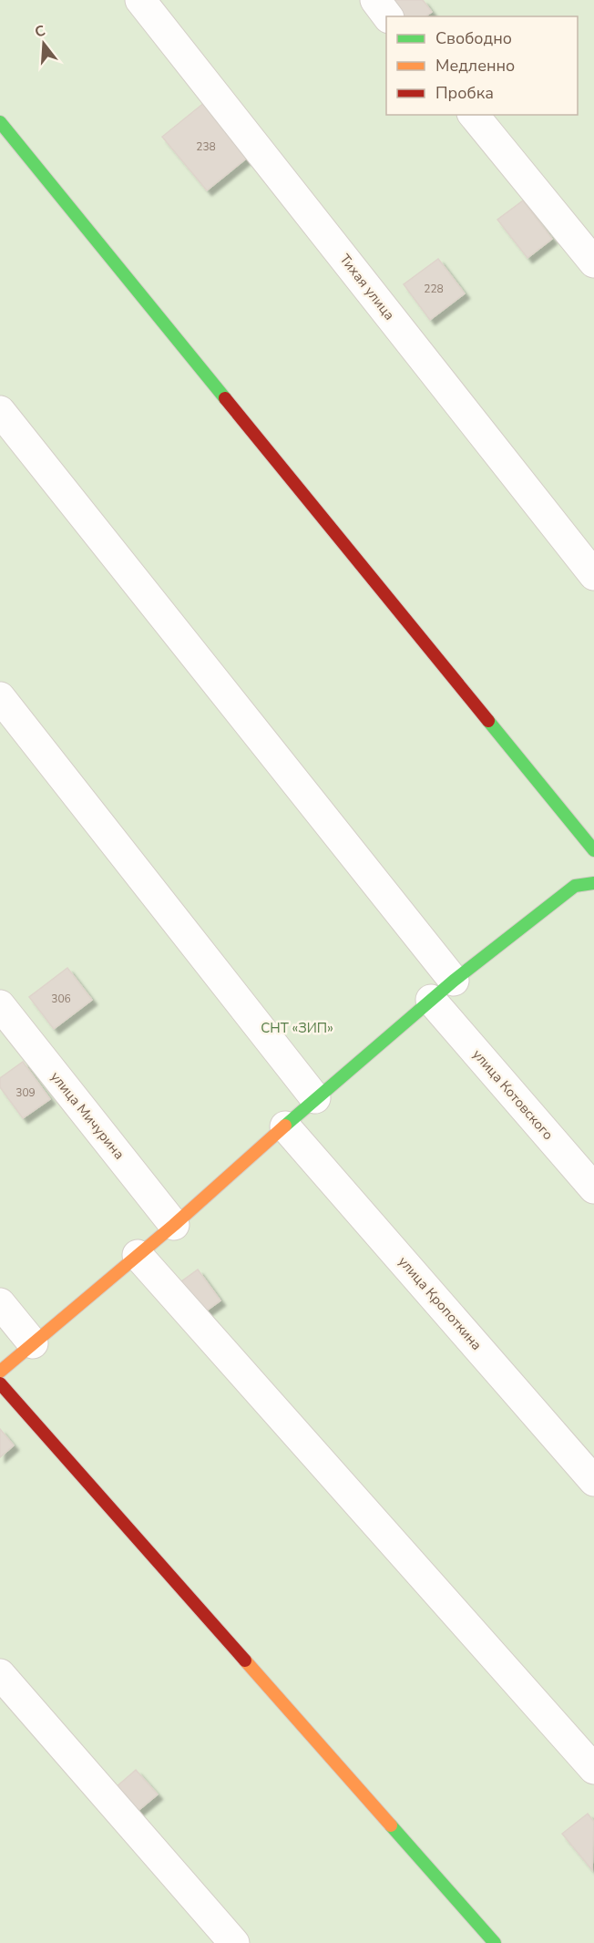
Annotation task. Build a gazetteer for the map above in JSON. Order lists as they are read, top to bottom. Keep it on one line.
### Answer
{"streets":{"street":["Тихая улица","улица Котовского","улица Мичурина","улица Кропоткина"]},"parks":["СНТ «ЗИП»"],"house_numbers":["238","228","306","309"],"legend":["Свободно","Медленно","Пробка"],"north":"top"}
